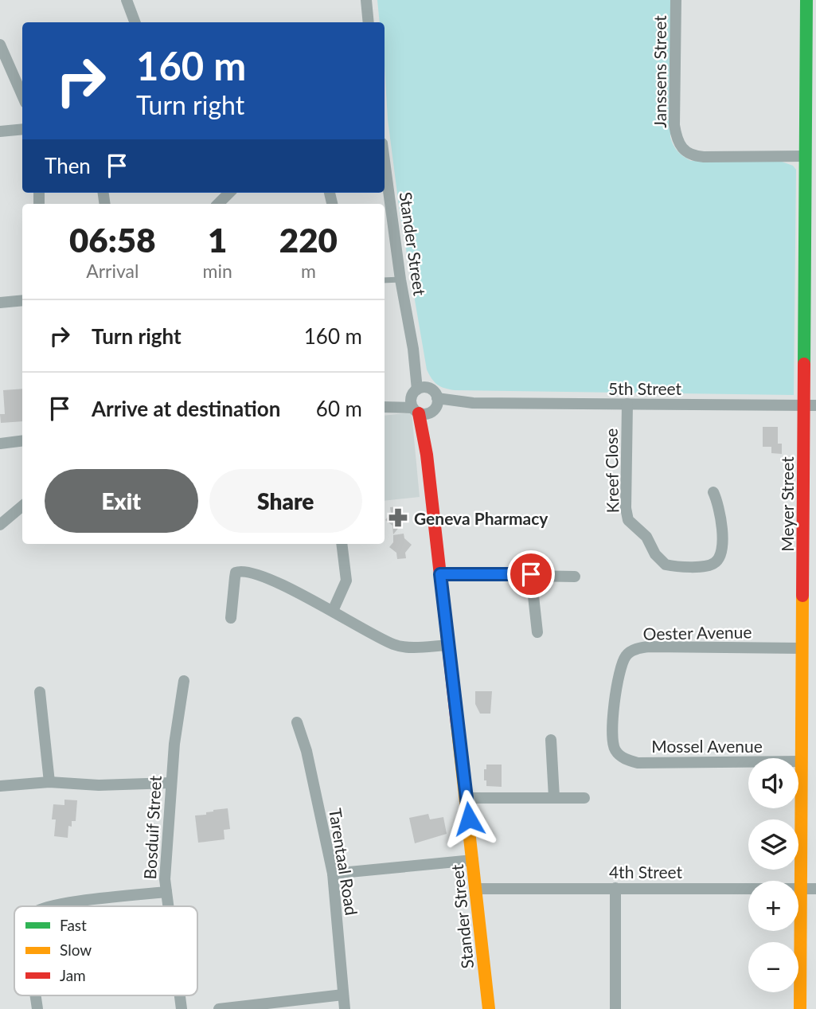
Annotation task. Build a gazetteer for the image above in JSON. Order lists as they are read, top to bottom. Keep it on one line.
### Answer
{"streets":{"street":["Janssens Street","Stander Street","5th Street","Kreef Close","Meyer Street","Oester Avenue","Mossel Avenue","Bosduif Street","Tarentaal Road","4th Street"]},"crossings":[["Janssens Street","Meyer Street"],["Stander Street","5th Street"],["Stander Street","4th Street"],["5th Street","Kreef Close"],["5th Street","Meyer Street"],["Meyer Street","Oester Avenue"],["Meyer Street","Mossel Avenue"],["Meyer Street","4th Street"],["Oester Avenue","Mossel Avenue"]],"places":{"pharmacy":["Geneva Pharmacy"]},"legend":["Fast","Slow","Jam"],"page":{"turn":["160 m","Turn right"],"then":"Then","eta":["06:58","Arrival","1","min","220","m"],"list":[{"name":"Turn right","value":"160 m"},{"name":"Arrive at destination","value":"60 m"}],"buttons":["Exit","Share"],"map_buttons":["+","−"]}}
